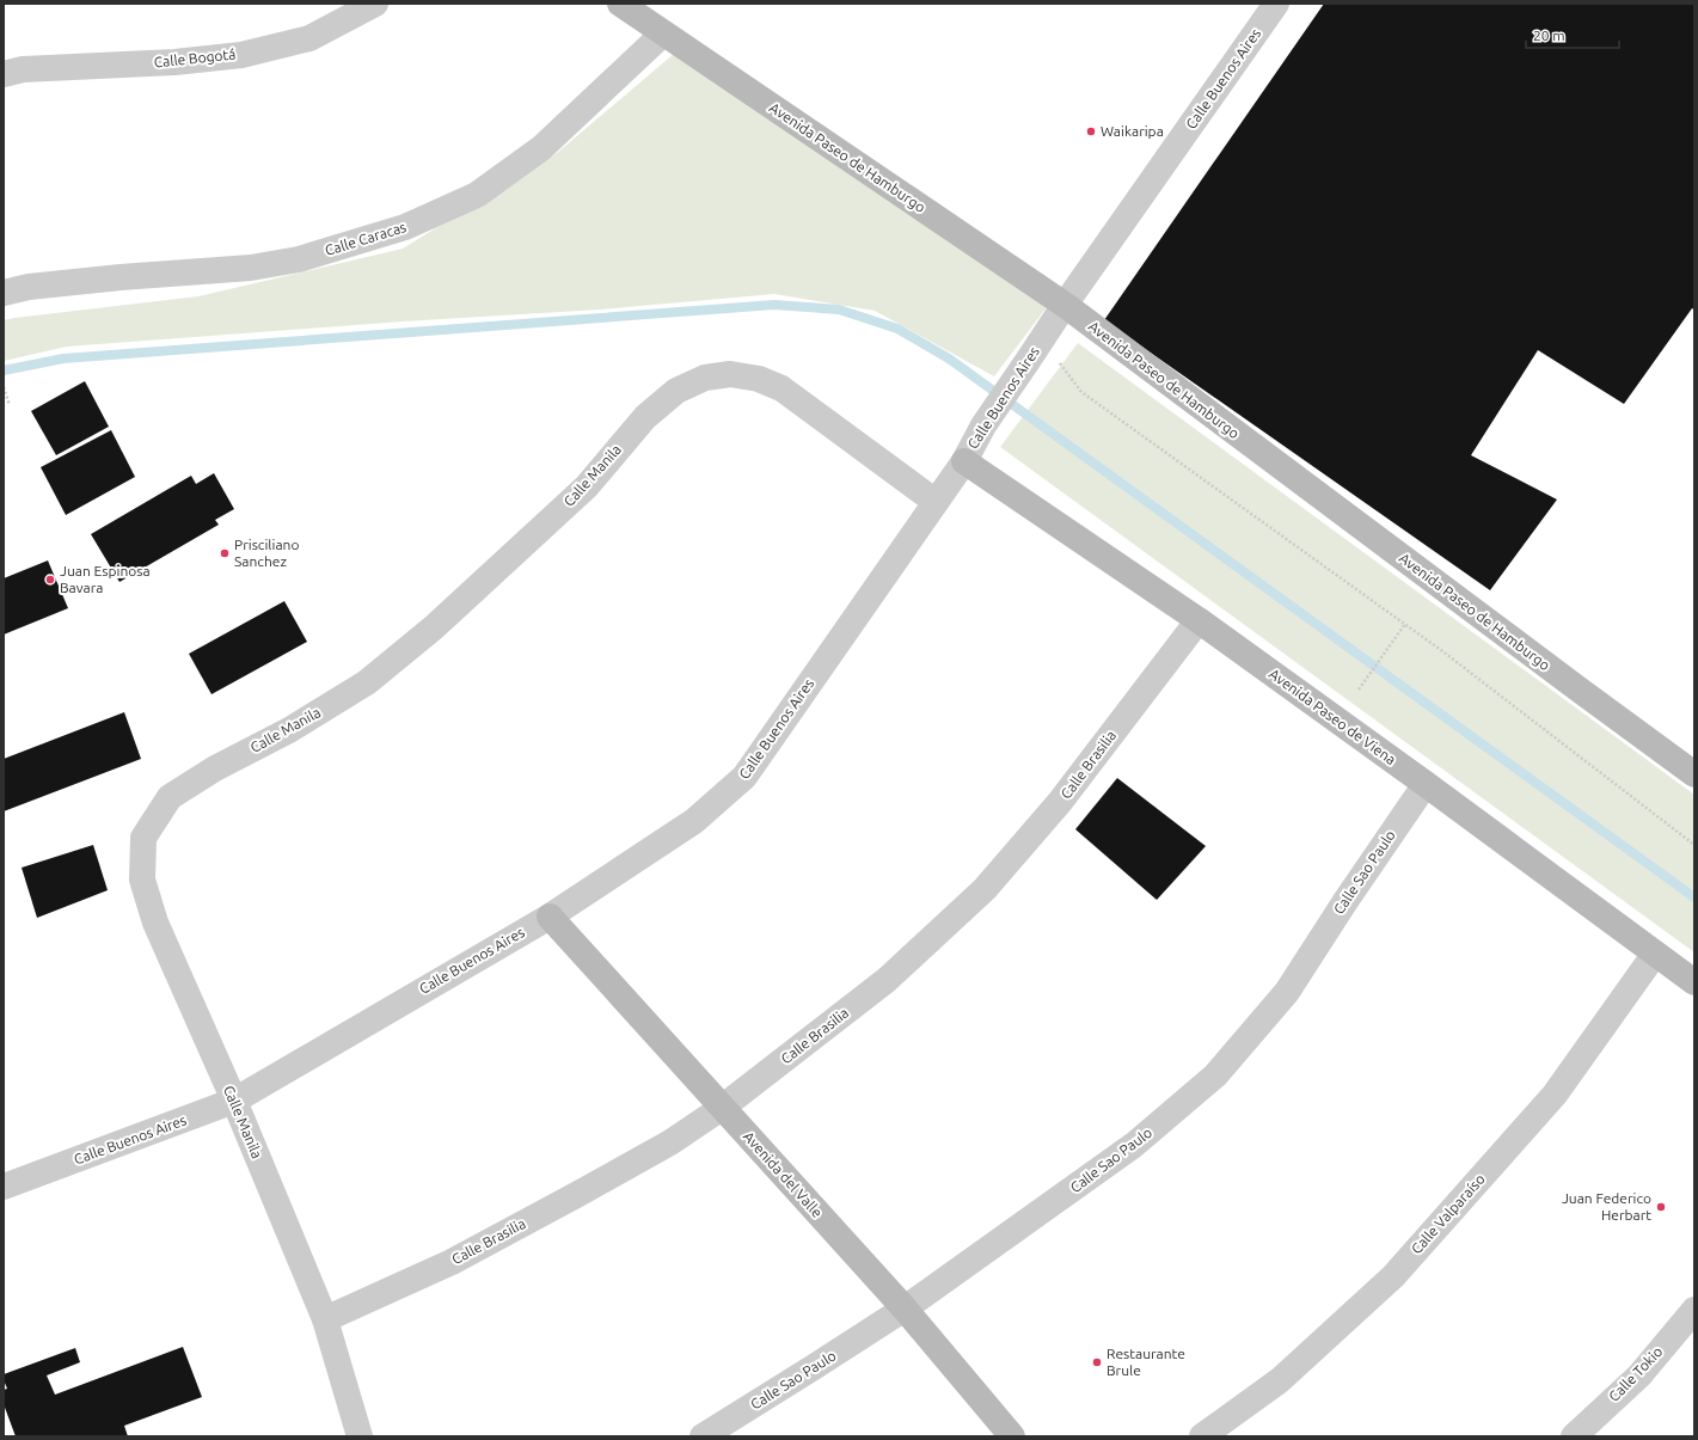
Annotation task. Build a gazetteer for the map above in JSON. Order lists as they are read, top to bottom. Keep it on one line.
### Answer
{"streets":{"street":["Calle Bogotá","Calle Buenos Aires","Avenida Paseo de Hamburgo","Calle Caracas","Calle Manila","Avenida Paseo de Viena","Calle Brasilia","Calle Sao Paulo","Avenida del Valle","Calle Valparaíso","Calle Tokio"]},"crossings":[["Calle Buenos Aires","Avenida Paseo de Hamburgo"],["Calle Buenos Aires","Calle Manila"],["Calle Buenos Aires","Avenida Paseo de Viena"],["Calle Buenos Aires","Avenida del Valle"],["Avenida Paseo de Hamburgo","Calle Caracas"],["Calle Manila","Calle Brasilia"],["Avenida Paseo de Viena","Calle Brasilia"],["Avenida Paseo de Viena","Calle Sao Paulo"],["Avenida Paseo de Viena","Calle Valparaíso"],["Calle Brasilia","Avenida del Valle"],["Calle Sao Paulo","Avenida del Valle"]],"places":["Waikaripa","Prisciliano Sanchez","Juan Espinosa Bavara","Juan Federico Herbart","Restaurante Brule"],"scale_bar":"20 m"}
